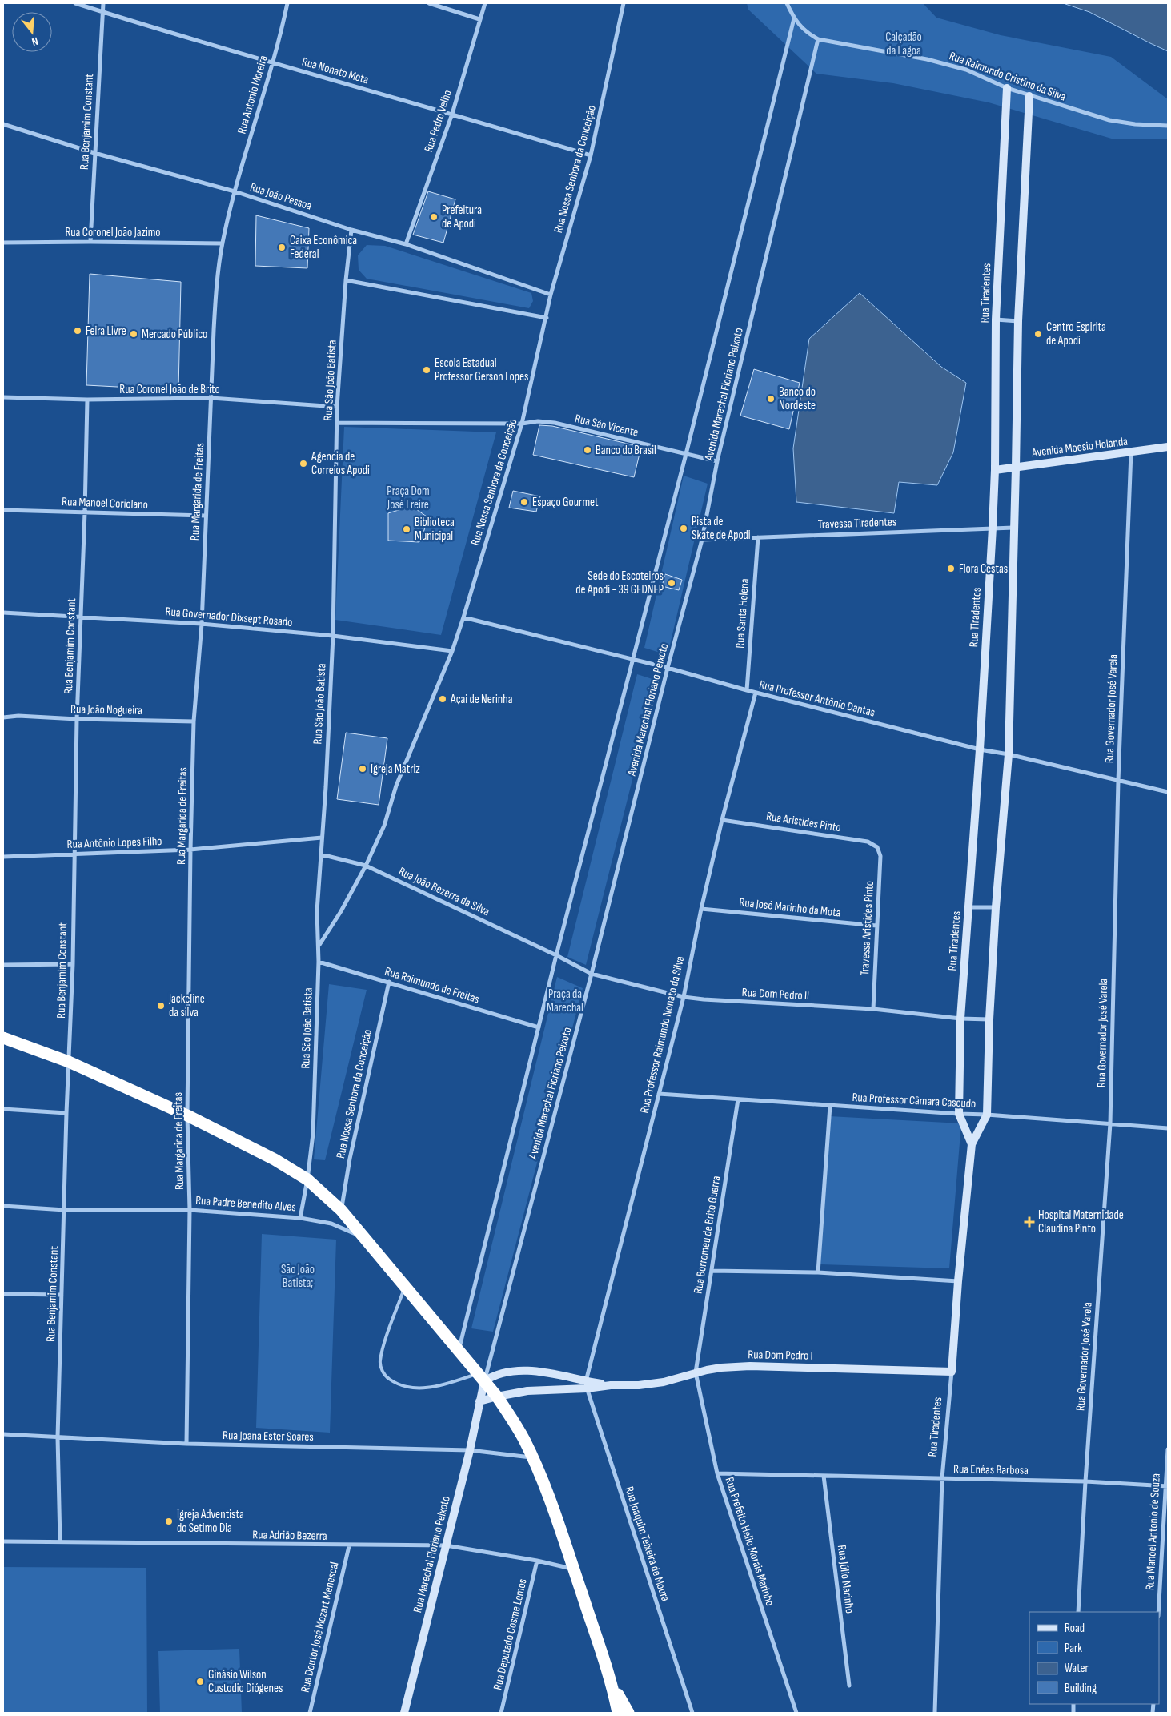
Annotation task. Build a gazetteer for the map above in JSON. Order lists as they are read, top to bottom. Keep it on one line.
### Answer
{"streets":{"street":["Rua Nonato Mota","Rua Raimundo Cristino da Silva","Rua Antonio Moreira","Rua Pedro Velho","Rua Benjamim Constant","Rua Nossa Senhora da Conceição","Rua João Pessoa","Rua Coronel João Jazimo","Rua Tiradentes","Rua São João Batista","Rua Coronel João de Brito","Avenida Marechal Floriano Peixoto","Rua São Vicente","Avenida Moesio Holanda","Rua Margarida de Freitas","Rua Manoel Coriolano","Travessa Tiradentes","Rua Santa Helena","Rua Governador Dixsept Rosado","Rua Professor Antônio Dantas","Rua Governador José Varela","Rua João Nogueira","Rua Aristides Pinto","Rua Antônio Lopes Filho","Rua João Bezerra da Silva","Rua José Marinho da Mota","Travessa Aristides Pinto","Rua Raimundo de Freitas","Rua Dom Pedro II","Rua Professor Raimundo Nonato da Silva","Rua Professor Câmara Cascudo","Rua Padre Benedito Alves","Rua Borromeu de Brito Guerra","Rua Dom Pedro I","Rua Joana Ester Soares","Rua Enéas Barbosa","Rua Manoel Antonio de Souza","Rua Adrião Bezerra","Rua Prefeito Helio Morais Marinho","Rua Joaquim Teixeira de Moura","Rua Marechal Floriano Peixoto","Rua Júlio Marinho","Rua Doutor José Mozart Menescal","Rua Deputado Cosme Lemos"]},"crossings":[["Rua Nonato Mota","Rua Antonio Moreira"],["Rua Nonato Mota","Rua Pedro Velho"],["Rua Nonato Mota","Rua Benjamim Constant"],["Rua Nonato Mota","Rua Nossa Senhora da Conceição"],["Rua Raimundo Cristino da Silva","Rua Tiradentes"],["Rua Raimundo Cristino da Silva","Avenida Marechal Floriano Peixoto"],["Rua Antonio Moreira","Rua João Pessoa"],["Rua Antonio Moreira","Rua Margarida de Freitas"],["Rua Pedro Velho","Rua João Pessoa"],["Rua Benjamim Constant","Rua João Pessoa"],["Rua Benjamim Constant","Rua Coronel João Jazimo"],["Rua Benjamim Constant","Rua Coronel João de Brito"],["Rua Benjamim Constant","Rua Manoel Coriolano"],["Rua Benjamim Constant","Rua Governador Dixsept Rosado"],["Rua Benjamim Constant","Rua João Nogueira"],["Rua Benjamim Constant","Rua Antônio Lopes Filho"],["Rua Benjamim Constant","Rua Padre Benedito Alves"],["Rua Benjamim Constant","Rua Joana Ester Soares"],["Rua Benjamim Constant","Rua Adrião Bezerra"],["Rua Nossa Senhora da Conceição","Rua João Pessoa"],["Rua Nossa Senhora da Conceição","Rua São João Batista"],["Rua Nossa Senhora da Conceição","Rua São Vicente"],["Rua Nossa Senhora da Conceição","Rua Governador Dixsept Rosado"],["Rua Nossa Senhora da Conceição","Rua Professor Antônio Dantas"],["Rua Nossa Senhora da Conceição","Rua João Bezerra da Silva"],["Rua Nossa Senhora da Conceição","Rua Raimundo de Freitas"],["Rua João Pessoa","Rua São João Batista"],["Rua João Pessoa","Rua Margarida de Freitas"],["Rua Coronel João Jazimo","Rua Margarida de Freitas"],["Rua Tiradentes","Avenida Moesio Holanda"],["Rua Tiradentes","Travessa Tiradentes"],["Rua Tiradentes","Rua Professor Antônio Dantas"],["Rua Tiradentes","Rua Dom Pedro II"],["Rua Tiradentes","Rua Professor Câmara Cascudo"],["Rua Tiradentes","Rua Dom Pedro I"],["Rua Tiradentes","Rua Enéas Barbosa"],["Rua São João Batista","Rua Coronel João de Brito"],["Rua São João Batista","Rua São Vicente"],["Rua São João Batista","Rua Governador Dixsept Rosado"],["Rua São João Batista","Rua Antônio Lopes Filho"],["Rua São João Batista","Rua João Bezerra da Silva"],["Rua São João Batista","Rua Raimundo de Freitas"],["Rua São João Batista","Rua Padre Benedito Alves"],["Rua Coronel João de Brito","Rua Margarida de Freitas"],["Avenida Marechal Floriano Peixoto","Rua São Vicente"],["Avenida Marechal Floriano Peixoto","Travessa Tiradentes"],["Avenida Marechal Floriano Peixoto","Rua Professor Antônio Dantas"],["Avenida Marechal Floriano Peixoto","Rua João Bezerra da Silva"],["Avenida Marechal Floriano Peixoto","Rua Raimundo de Freitas"],["Avenida Marechal Floriano Peixoto","Rua Dom Pedro II"],["Avenida Marechal Floriano Peixoto","Rua Dom Pedro I"],["Avenida Marechal Floriano Peixoto","Rua Marechal Floriano Peixoto"],["Avenida Moesio Holanda","Rua Governador José Varela"],["Rua Margarida de Freitas","Rua Manoel Coriolano"],["Rua Margarida de Freitas","Rua Governador Dixsept Rosado"],["Rua Margarida de Freitas","Rua João Nogueira"],["Rua Margarida de Freitas","Rua Antônio Lopes Filho"],["Rua Margarida de Freitas","Rua Padre Benedito Alves"],["Rua Margarida de Freitas","Rua Joana Ester Soares"],["Travessa Tiradentes","Rua Santa Helena"],["Rua Santa Helena","Rua Professor Antônio Dantas"],["Rua Professor Antônio Dantas","Rua Governador José Varela"],["Rua Professor Antônio Dantas","Rua Professor Raimundo Nonato da Silva"],["Rua Governador José Varela","Rua Professor Câmara Cascudo"],["Rua Governador José Varela","Rua Enéas Barbosa"],["Rua Aristides Pinto","Travessa Aristides Pinto"],["Rua Aristides Pinto","Rua Professor Raimundo Nonato da Silva"],["Rua João Bezerra da Silva","Rua Dom Pedro II"],["Rua José Marinho da Mota","Travessa Aristides Pinto"],["Rua José Marinho da Mota","Rua Professor Raimundo Nonato da Silva"],["Travessa Aristides Pinto","Rua Dom Pedro II"],["Rua Dom Pedro II","Rua Professor Raimundo Nonato da Silva"],["Rua Professor Raimundo Nonato da Silva","Rua Professor Câmara Cascudo"],["Rua Professor Raimundo Nonato da Silva","Rua Dom Pedro I"],["Rua Professor Raimundo Nonato da Silva","Rua Joaquim Teixeira de Moura"],["Rua Professor Câmara Cascudo","Rua Borromeu de Brito Guerra"],["Rua Borromeu de Brito Guerra","Rua Dom Pedro I"],["Rua Borromeu de Brito Guerra","Rua Prefeito Helio Morais Marinho"],["Rua Dom Pedro I","Rua Prefeito Helio Morais Marinho"],["Rua Dom Pedro I","Rua Joaquim Teixeira de Moura"],["Rua Dom Pedro I","Rua Marechal Floriano Peixoto"],["Rua Joana Ester Soares","Rua Marechal Floriano Peixoto"],["Rua Enéas Barbosa","Rua Manoel Antonio de Souza"],["Rua Enéas Barbosa","Rua Prefeito Helio Morais Marinho"],["Rua Enéas Barbosa","Rua Júlio Marinho"],["Rua Adrião Bezerra","Rua Marechal Floriano Peixoto"],["Rua Adrião Bezerra","Rua Doutor José Mozart Menescal"],["Rua Adrião Bezerra","Rua Deputado Cosme Lemos"]],"parks":["Calçadão da Lagoa","Praça Dom José Freire","Praça da Marechal","São João Batista;"],"places":{"other":["Prefeitura de Apodi","Caixa Econômica Federal","Feira Livre","Mercado Público","Centro Espirita de Apodi","Escola Estadual Professor Gerson Lopes","Banco do Nordeste","Banco do Brasil","Agencia de Correios Apodi","Espaço Gourmet","Pista de Skate de Apodi","Biblioteca Municipal","Flora Cestas","Sede do Escoteiros de Apodi - 39 GEDNEP","Açai de Nerinha","Igreja Matriz","Jackeline da silva","Igreja Adventista do Setimo Dia","Ginásio Wilson Custodio Diógenes"],"health":["Hospital Maternidade Claudina Pinto"]},"legend":["Road","Park","Water","Building"],"north":"bottom"}
